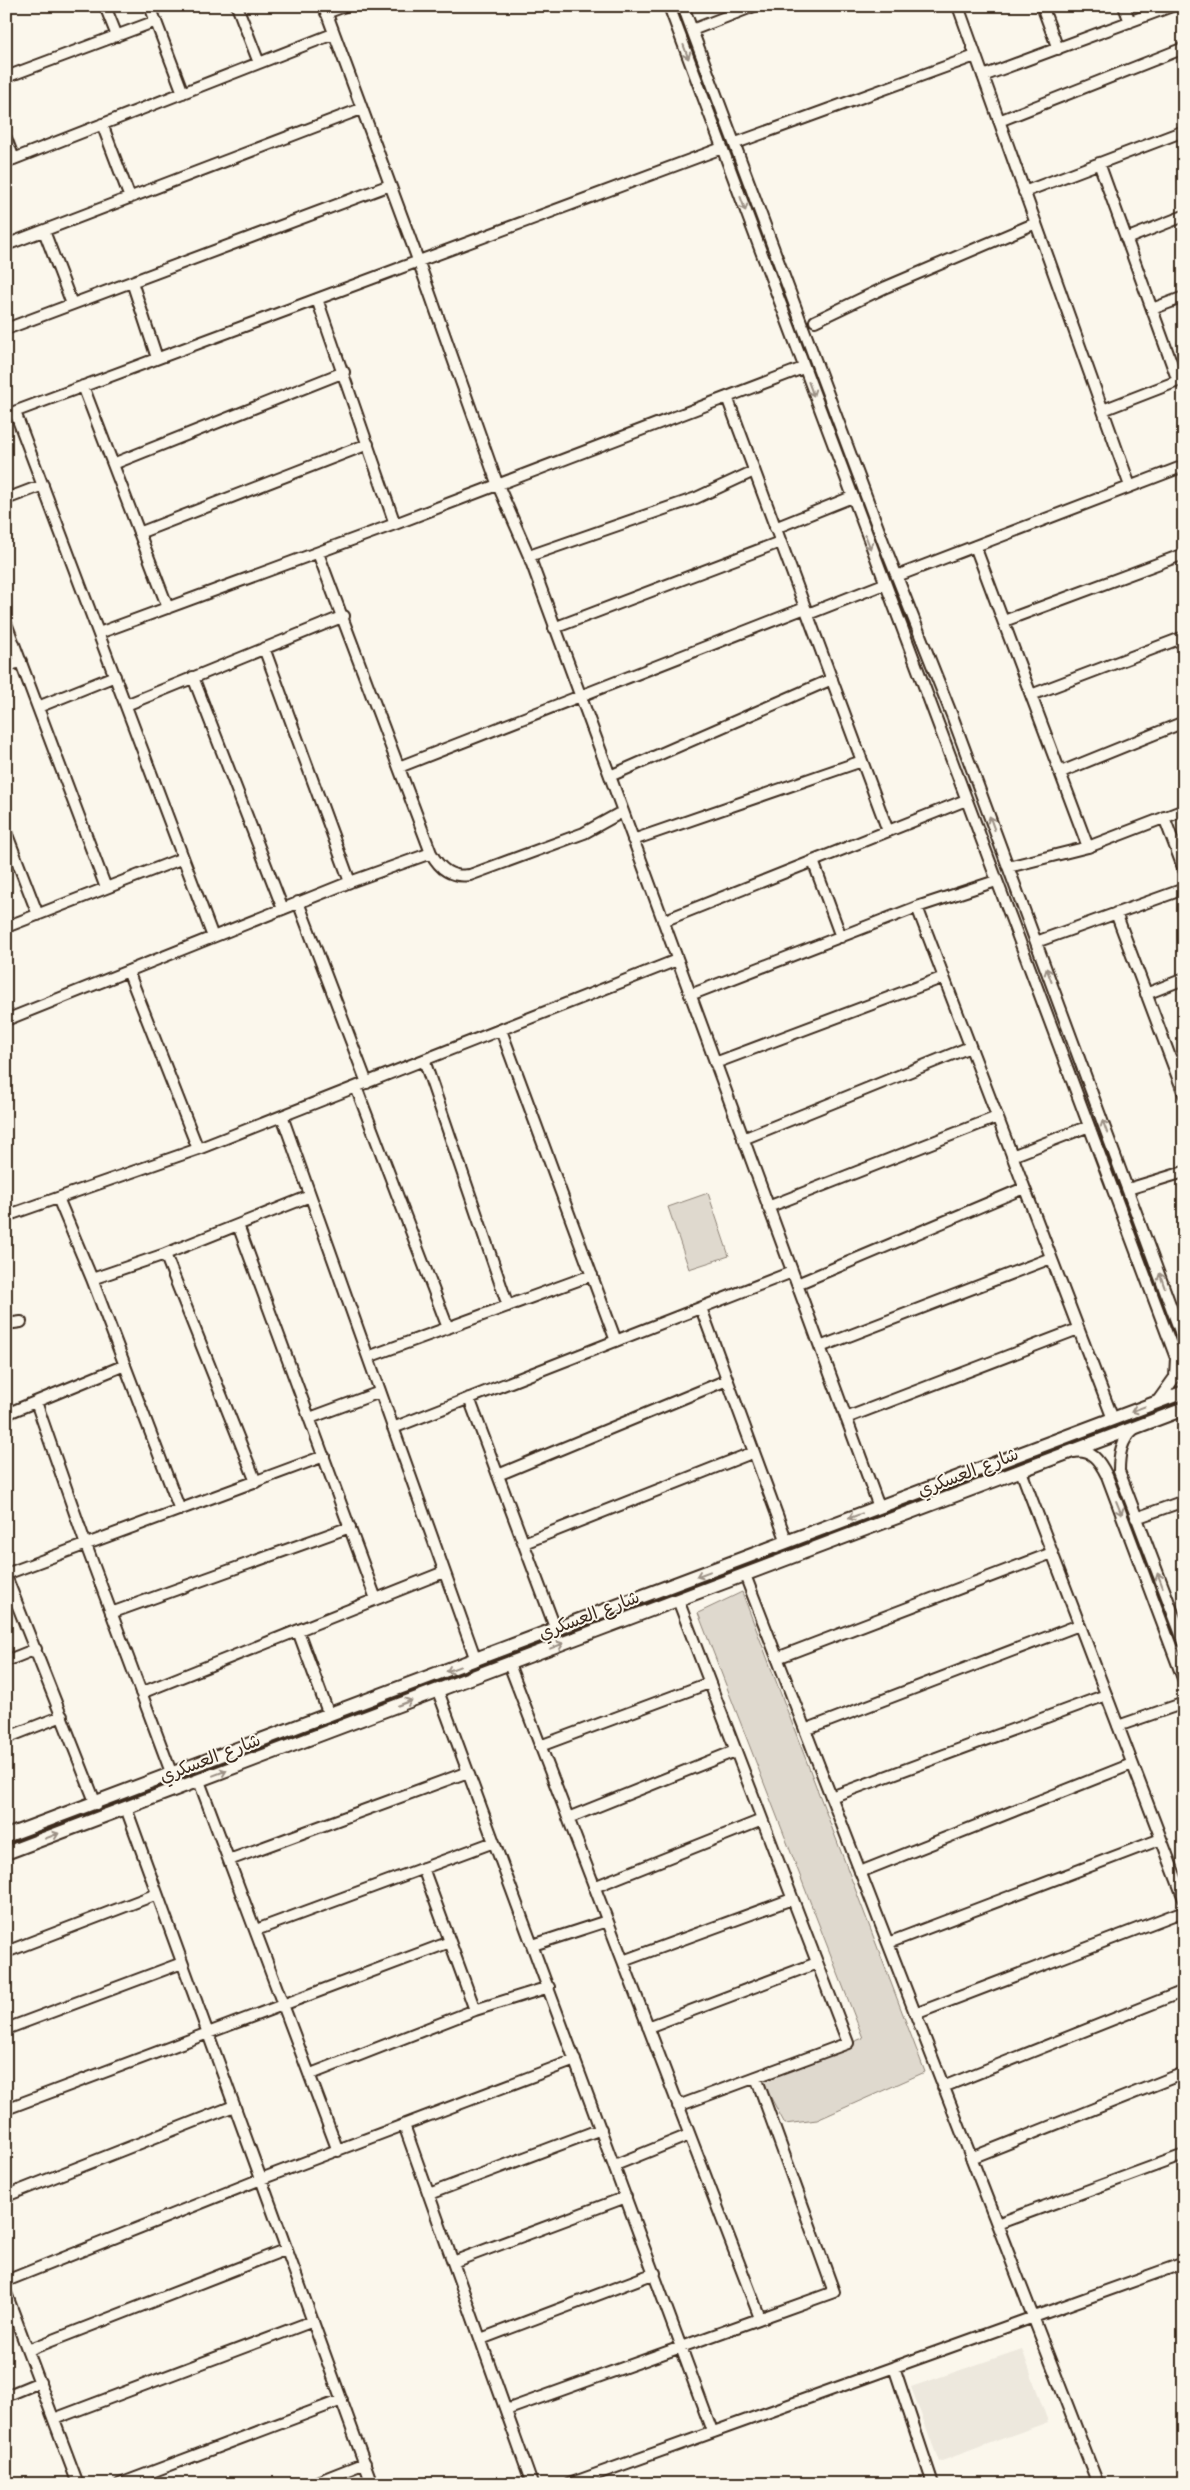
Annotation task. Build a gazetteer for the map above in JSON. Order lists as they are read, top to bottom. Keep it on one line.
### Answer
{"streets":{"main road":["شارع العسكري"]}}
